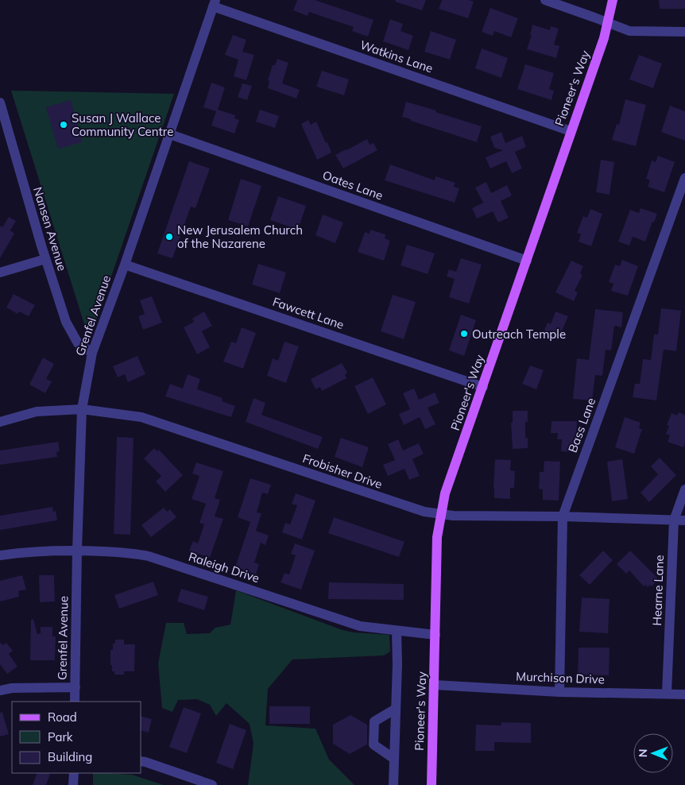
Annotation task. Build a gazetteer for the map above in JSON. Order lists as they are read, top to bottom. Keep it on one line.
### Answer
{"streets":{"main road":["Pioneer's Way"],"street":["Watkins Lane","Oates Lane","Nansen Avenue","Fawcett Lane","Grenfel Avenue","Bass Lane","Frobisher Drive","Raleigh Drive","Hearne Lane","Murchison Drive"]},"crossings":[["Watkins Lane","Pioneer's Way"],["Watkins Lane","Grenfel Avenue"],["Pioneer's Way","Oates Lane"],["Pioneer's Way","Fawcett Lane"],["Pioneer's Way","Frobisher Drive"],["Pioneer's Way","Raleigh Drive"],["Pioneer's Way","Murchison Drive"],["Oates Lane","Grenfel Avenue"],["Nansen Avenue","Grenfel Avenue"],["Fawcett Lane","Grenfel Avenue"],["Grenfel Avenue","Frobisher Drive"],["Grenfel Avenue","Raleigh Drive"],["Bass Lane","Frobisher Drive"],["Bass Lane","Murchison Drive"],["Frobisher Drive","Hearne Lane"],["Hearne Lane","Murchison Drive"]],"places":["Susan J Wallace Community Centre","New Jerusalem Church of the Nazarene","Outreach Temple"],"legend":["Road","Park","Building"],"north":"left"}
